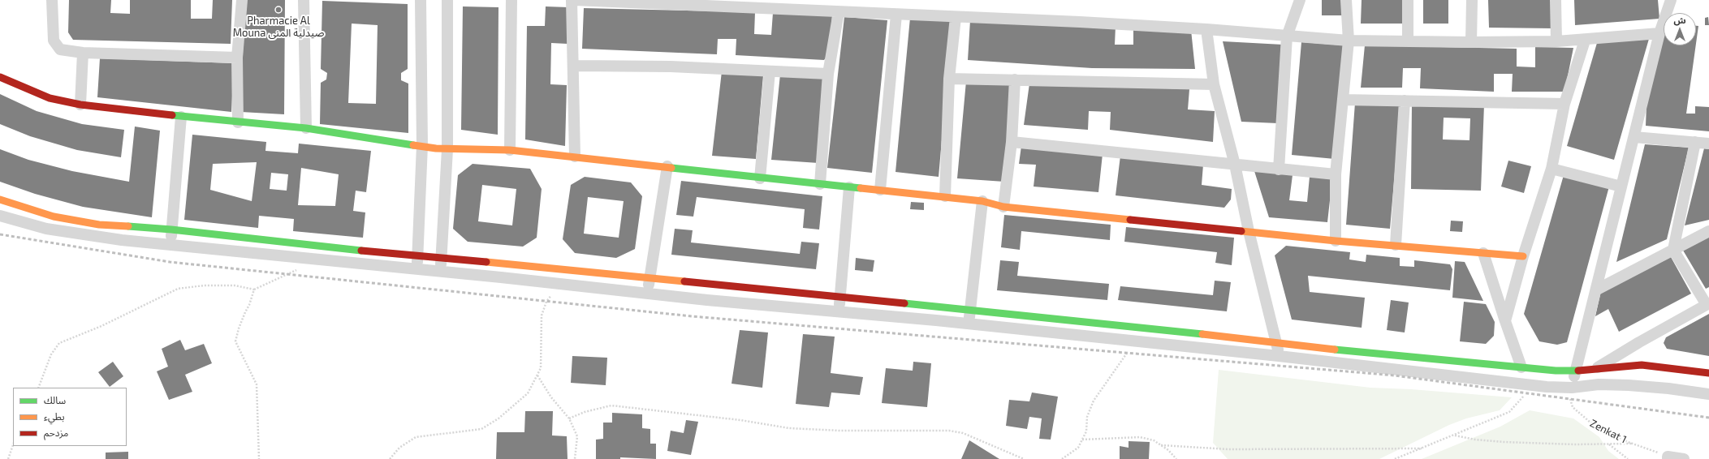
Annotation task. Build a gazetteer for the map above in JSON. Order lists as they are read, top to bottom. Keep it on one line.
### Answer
{"streets":{"path":["Zenkat 1"]},"places":["Pharmacie Al Mouna صيدلية المنى"],"legend":["سالك","بطيء","مزدحم"],"north":"top"}
